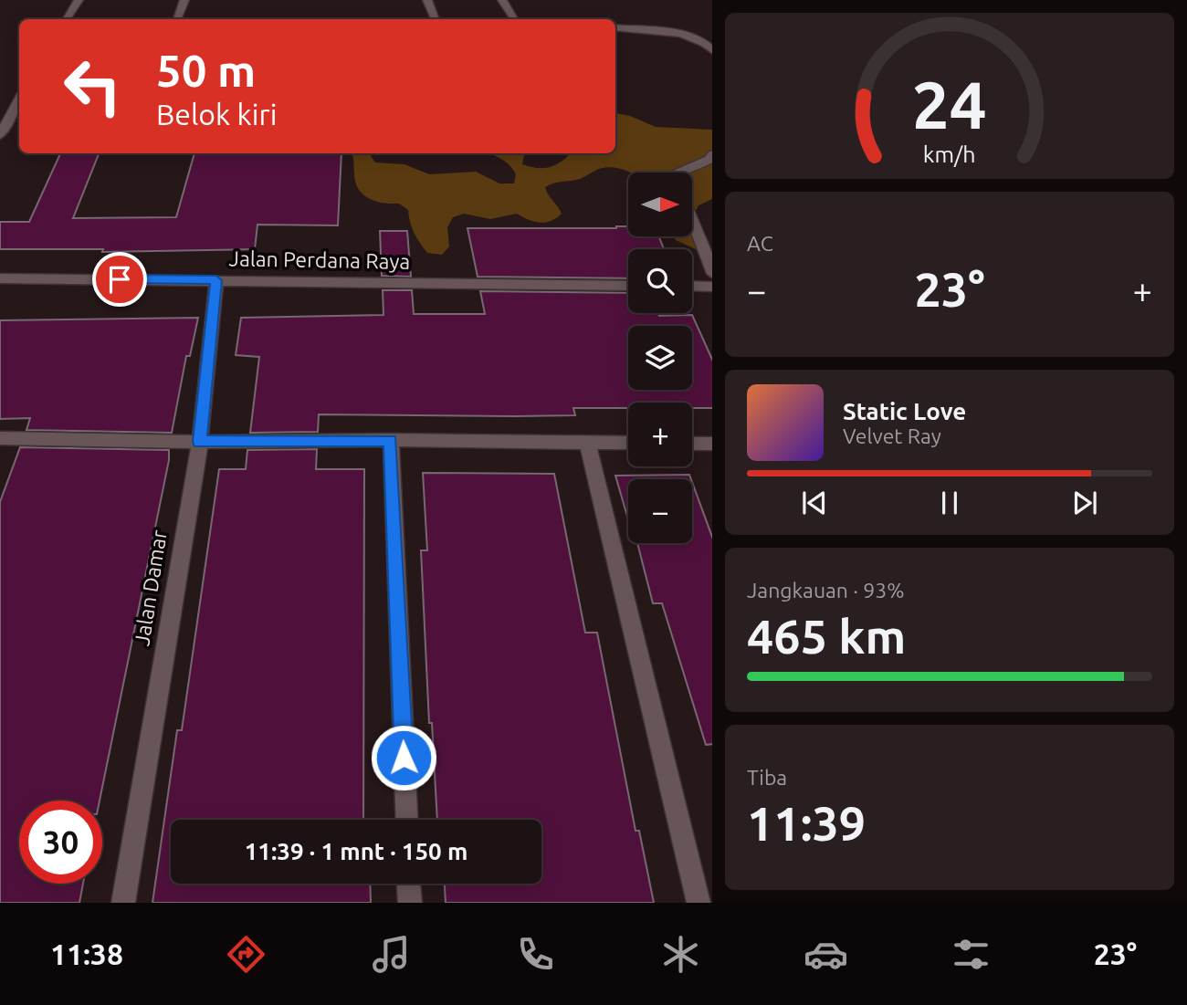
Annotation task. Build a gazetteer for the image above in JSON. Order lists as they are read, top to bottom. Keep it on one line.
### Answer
{"streets":{"street":["Jalan Perdana Raya","Jalan Damar"]},"crossings":[["Jalan Perdana Raya","Jalan Damar"]],"north":"right","page":{"turn":["50 m","Belok kiri"],"map_buttons":["+","−"],"tile":["AC",["Jangkauan · 93%","465 km"],["Tiba","11:39"]],"heat":["−","23°","+"],"song":["Static Love","Velvet Ray"],"limit":"30","trip":"11:39 · 1 mnt · 150 m","tabs":["11:38","23°"],"gauge":["24","km/h"]}}
